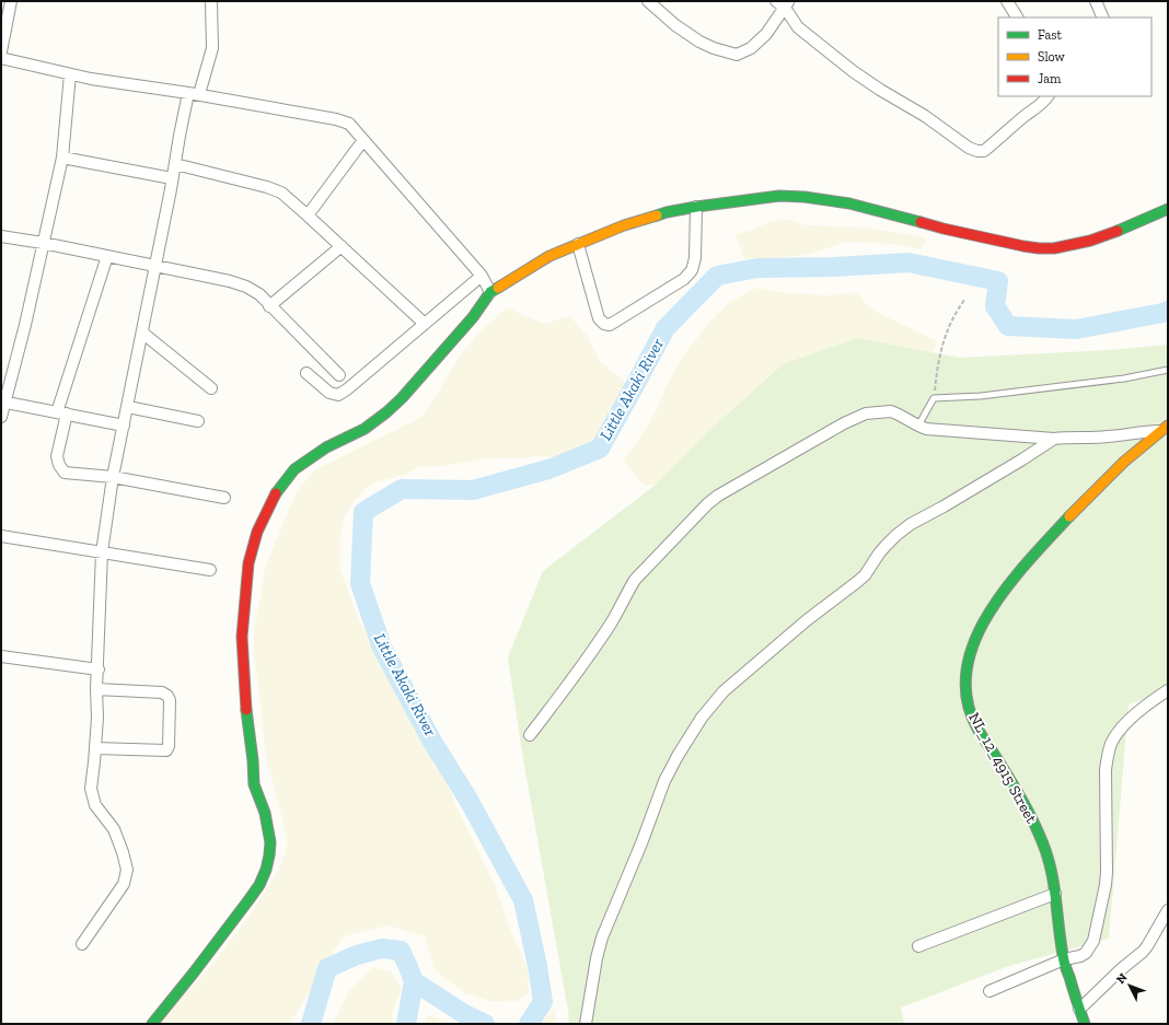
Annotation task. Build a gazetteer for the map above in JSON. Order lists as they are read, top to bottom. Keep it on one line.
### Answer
{"streets":{"street":["NL_12_4915 Street"]},"water":["Little Akaki River"],"legend":["Fast","Slow","Jam"],"north":"top left"}
